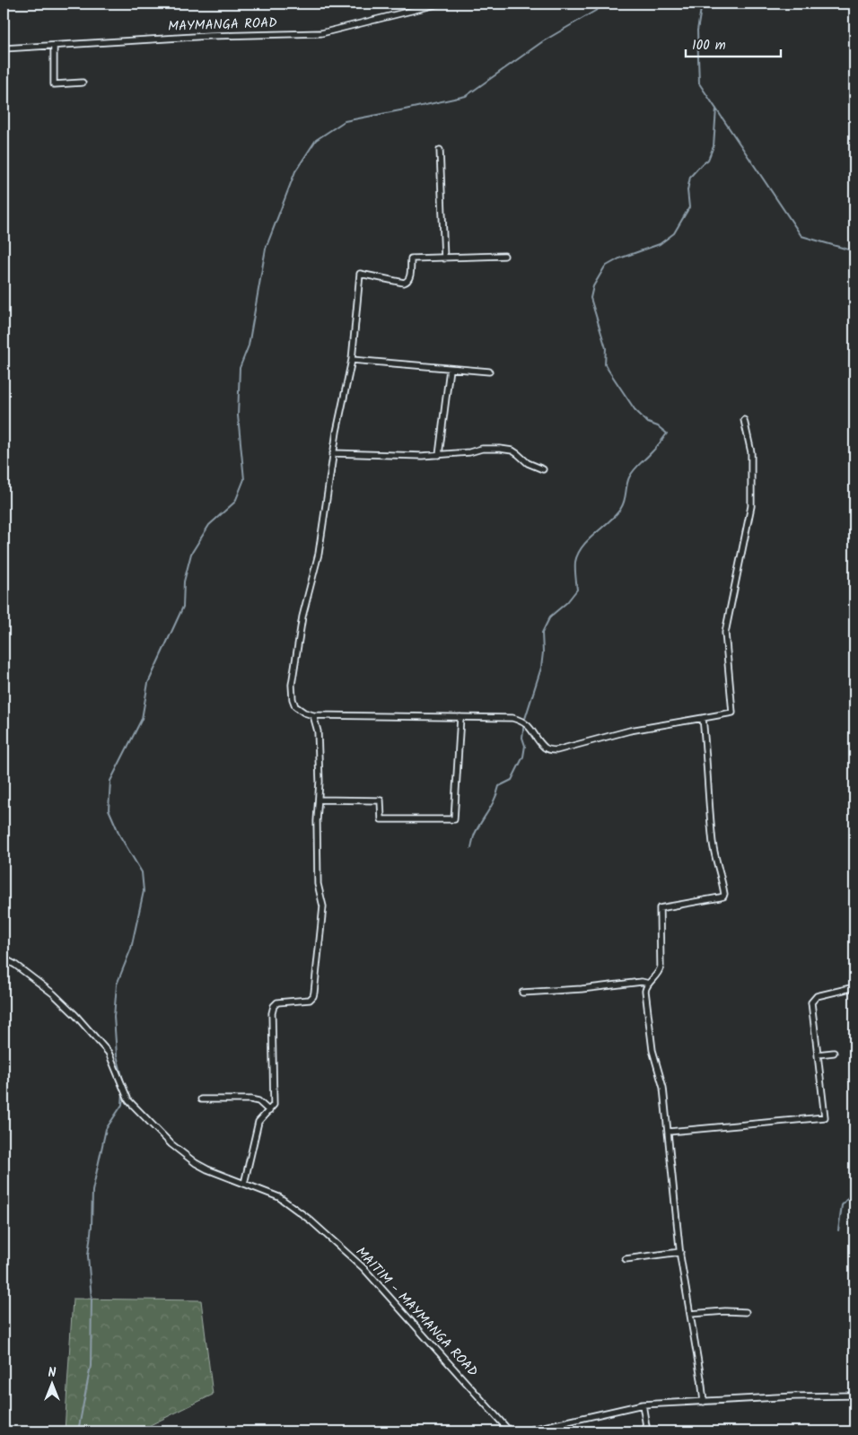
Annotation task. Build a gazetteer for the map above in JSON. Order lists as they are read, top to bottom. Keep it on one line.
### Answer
{"streets":{"street":["MAYMANGA ROAD","MAITIM - MAYMANGA ROAD"]},"scale_bar":"100 m","north":"top"}
